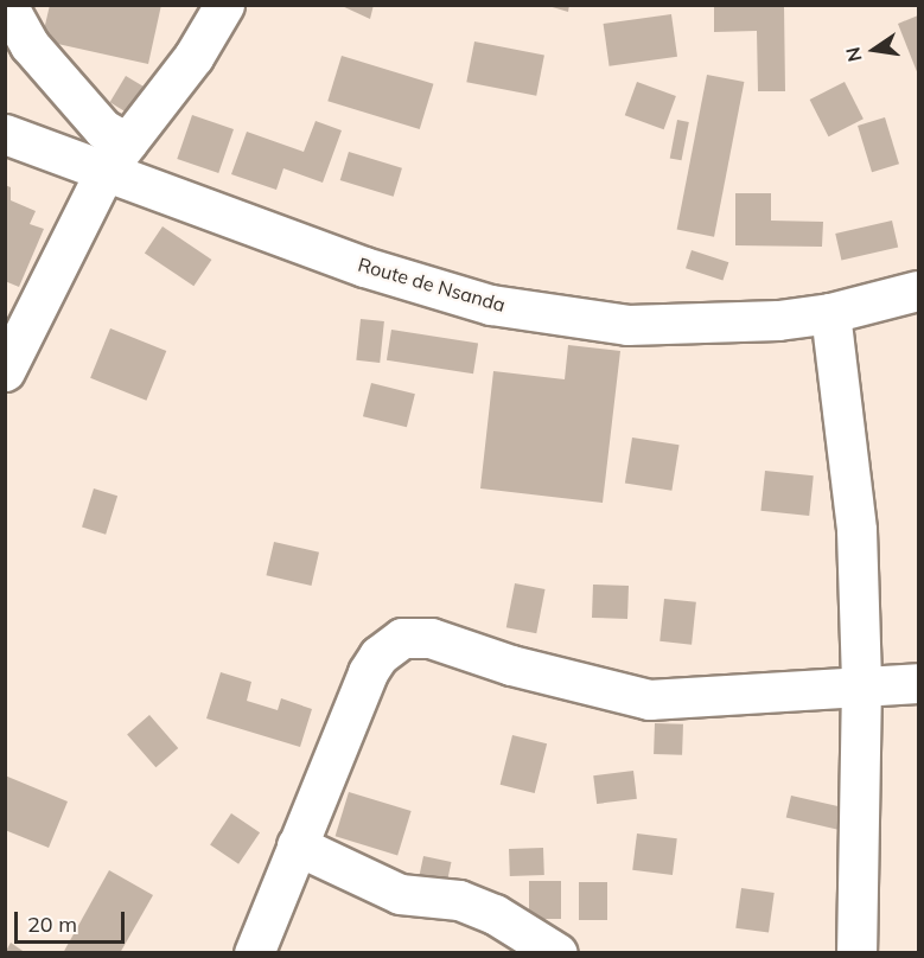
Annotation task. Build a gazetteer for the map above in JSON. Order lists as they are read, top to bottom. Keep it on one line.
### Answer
{"streets":{"street":["Route de Nsanda"]},"scale_bar":"20 m","north":"left"}
